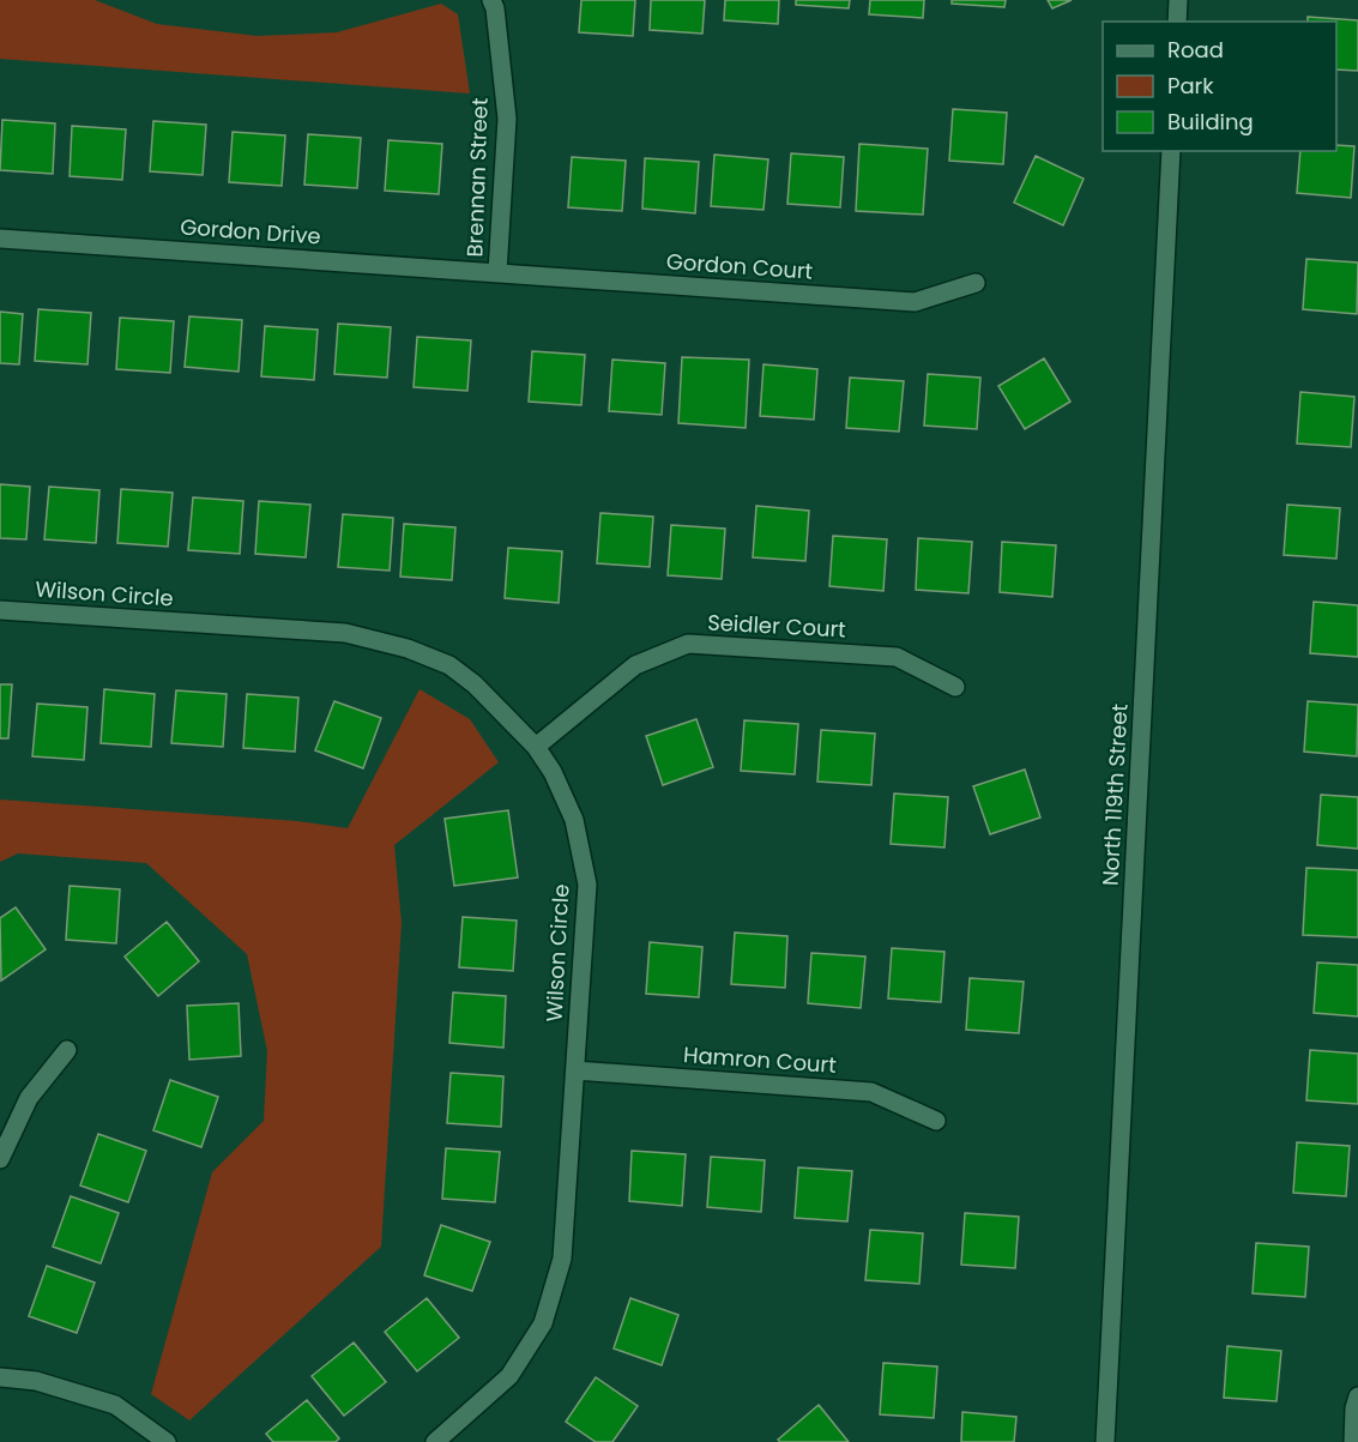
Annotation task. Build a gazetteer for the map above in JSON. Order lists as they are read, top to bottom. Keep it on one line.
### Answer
{"streets":{"street":["Brennan Street","Gordon Drive","Gordon Court","Wilson Circle","Seidler Court","North 119th Street","Hamron Court"]},"crossings":[["Brennan Street","Gordon Drive"],["Brennan Street","Gordon Court"],["Gordon Drive","Gordon Court"],["Wilson Circle","Seidler Court"],["Wilson Circle","Hamron Court"]],"legend":["Road","Park","Building"]}
